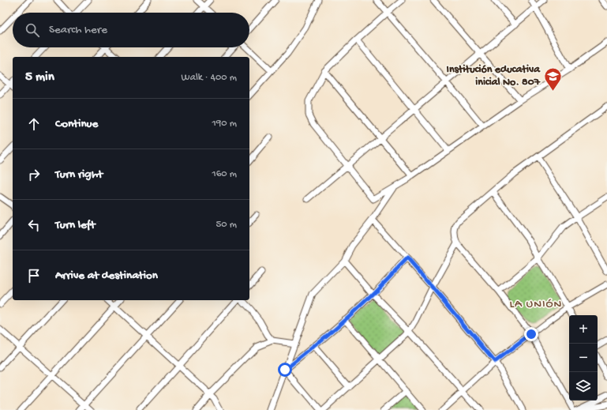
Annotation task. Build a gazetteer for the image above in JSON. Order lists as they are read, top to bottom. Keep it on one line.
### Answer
{"districts":["LA UNIÓN"],"places":{"school or university":["Institución educativa inicial No. 807"]},"page":{"search":"Search here","heading":["5 min","Walk · 400 m"],"list":[["Continue","190 m"],["Turn right","160 m"],["Turn left","50 m"],"Arrive at destination"],"map_buttons":["+","−"]}}
